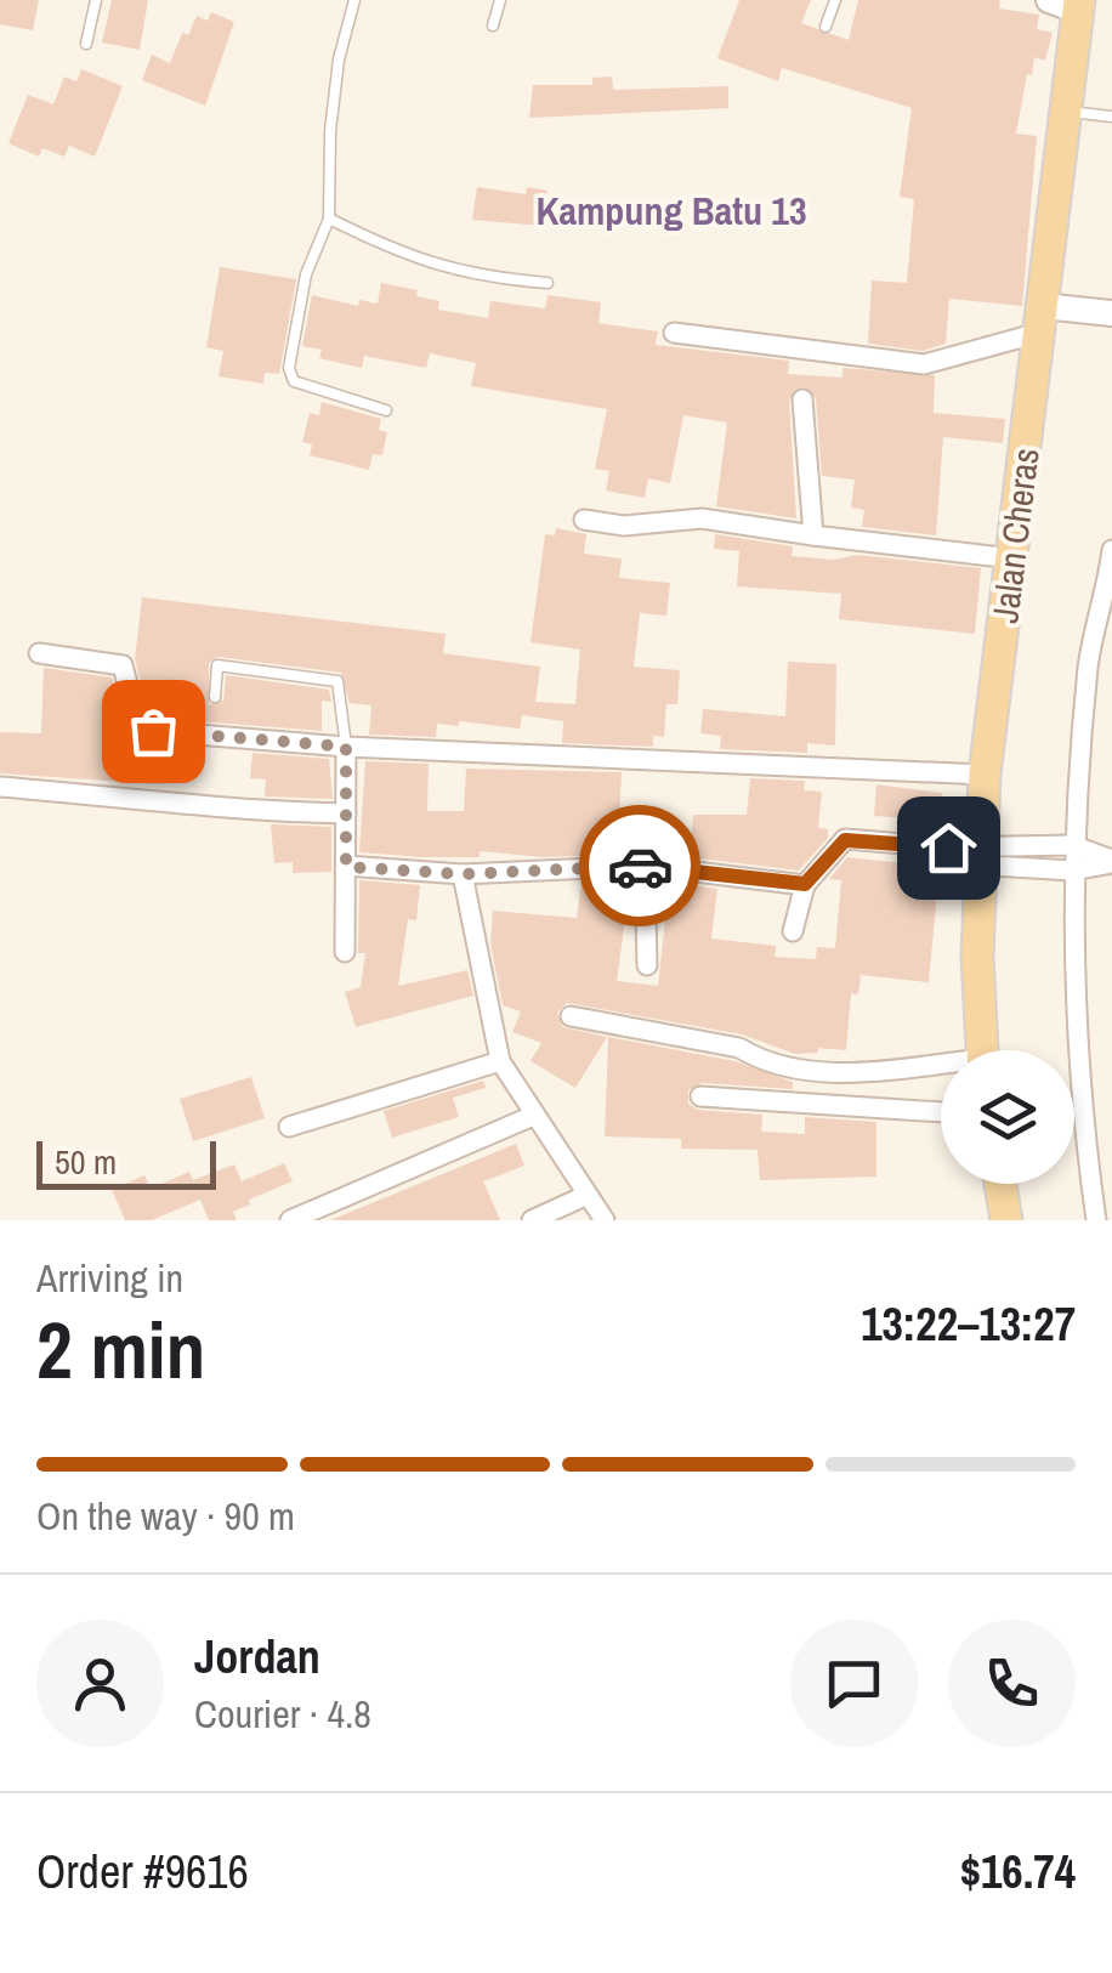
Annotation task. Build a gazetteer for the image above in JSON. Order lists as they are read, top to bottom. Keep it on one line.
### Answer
{"streets":{"main road":["Jalan Cheras"]},"districts":["Kampung Batu 13"],"scale_bar":"50 m","page":{"scale":"50 m","heading":["2 min","Arriving in","13:22–13:27"],"panel":["Jordan","Courier · 4.8","Order #9616","$16.74"],"bar":"On the way · 90 m"}}
